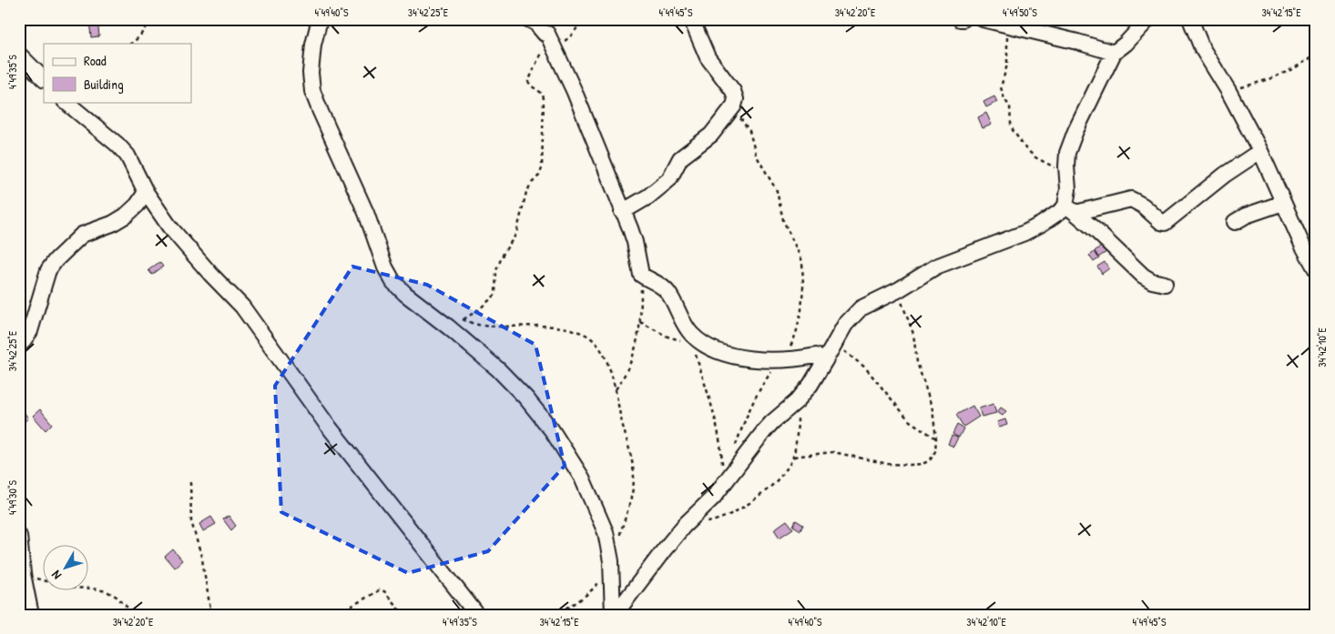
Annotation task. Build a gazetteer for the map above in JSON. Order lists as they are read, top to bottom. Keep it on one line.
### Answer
{"legend":["Road","Building"],"north":"bottom left","coordinates":["4°49'40\"S","34°42'25\"E","4°49'45\"S","34°42'20\"E","4°49'50\"S","34°42'15\"E","4°49'35\"S","34°42'10\"E","4°49'30\"S"]}
